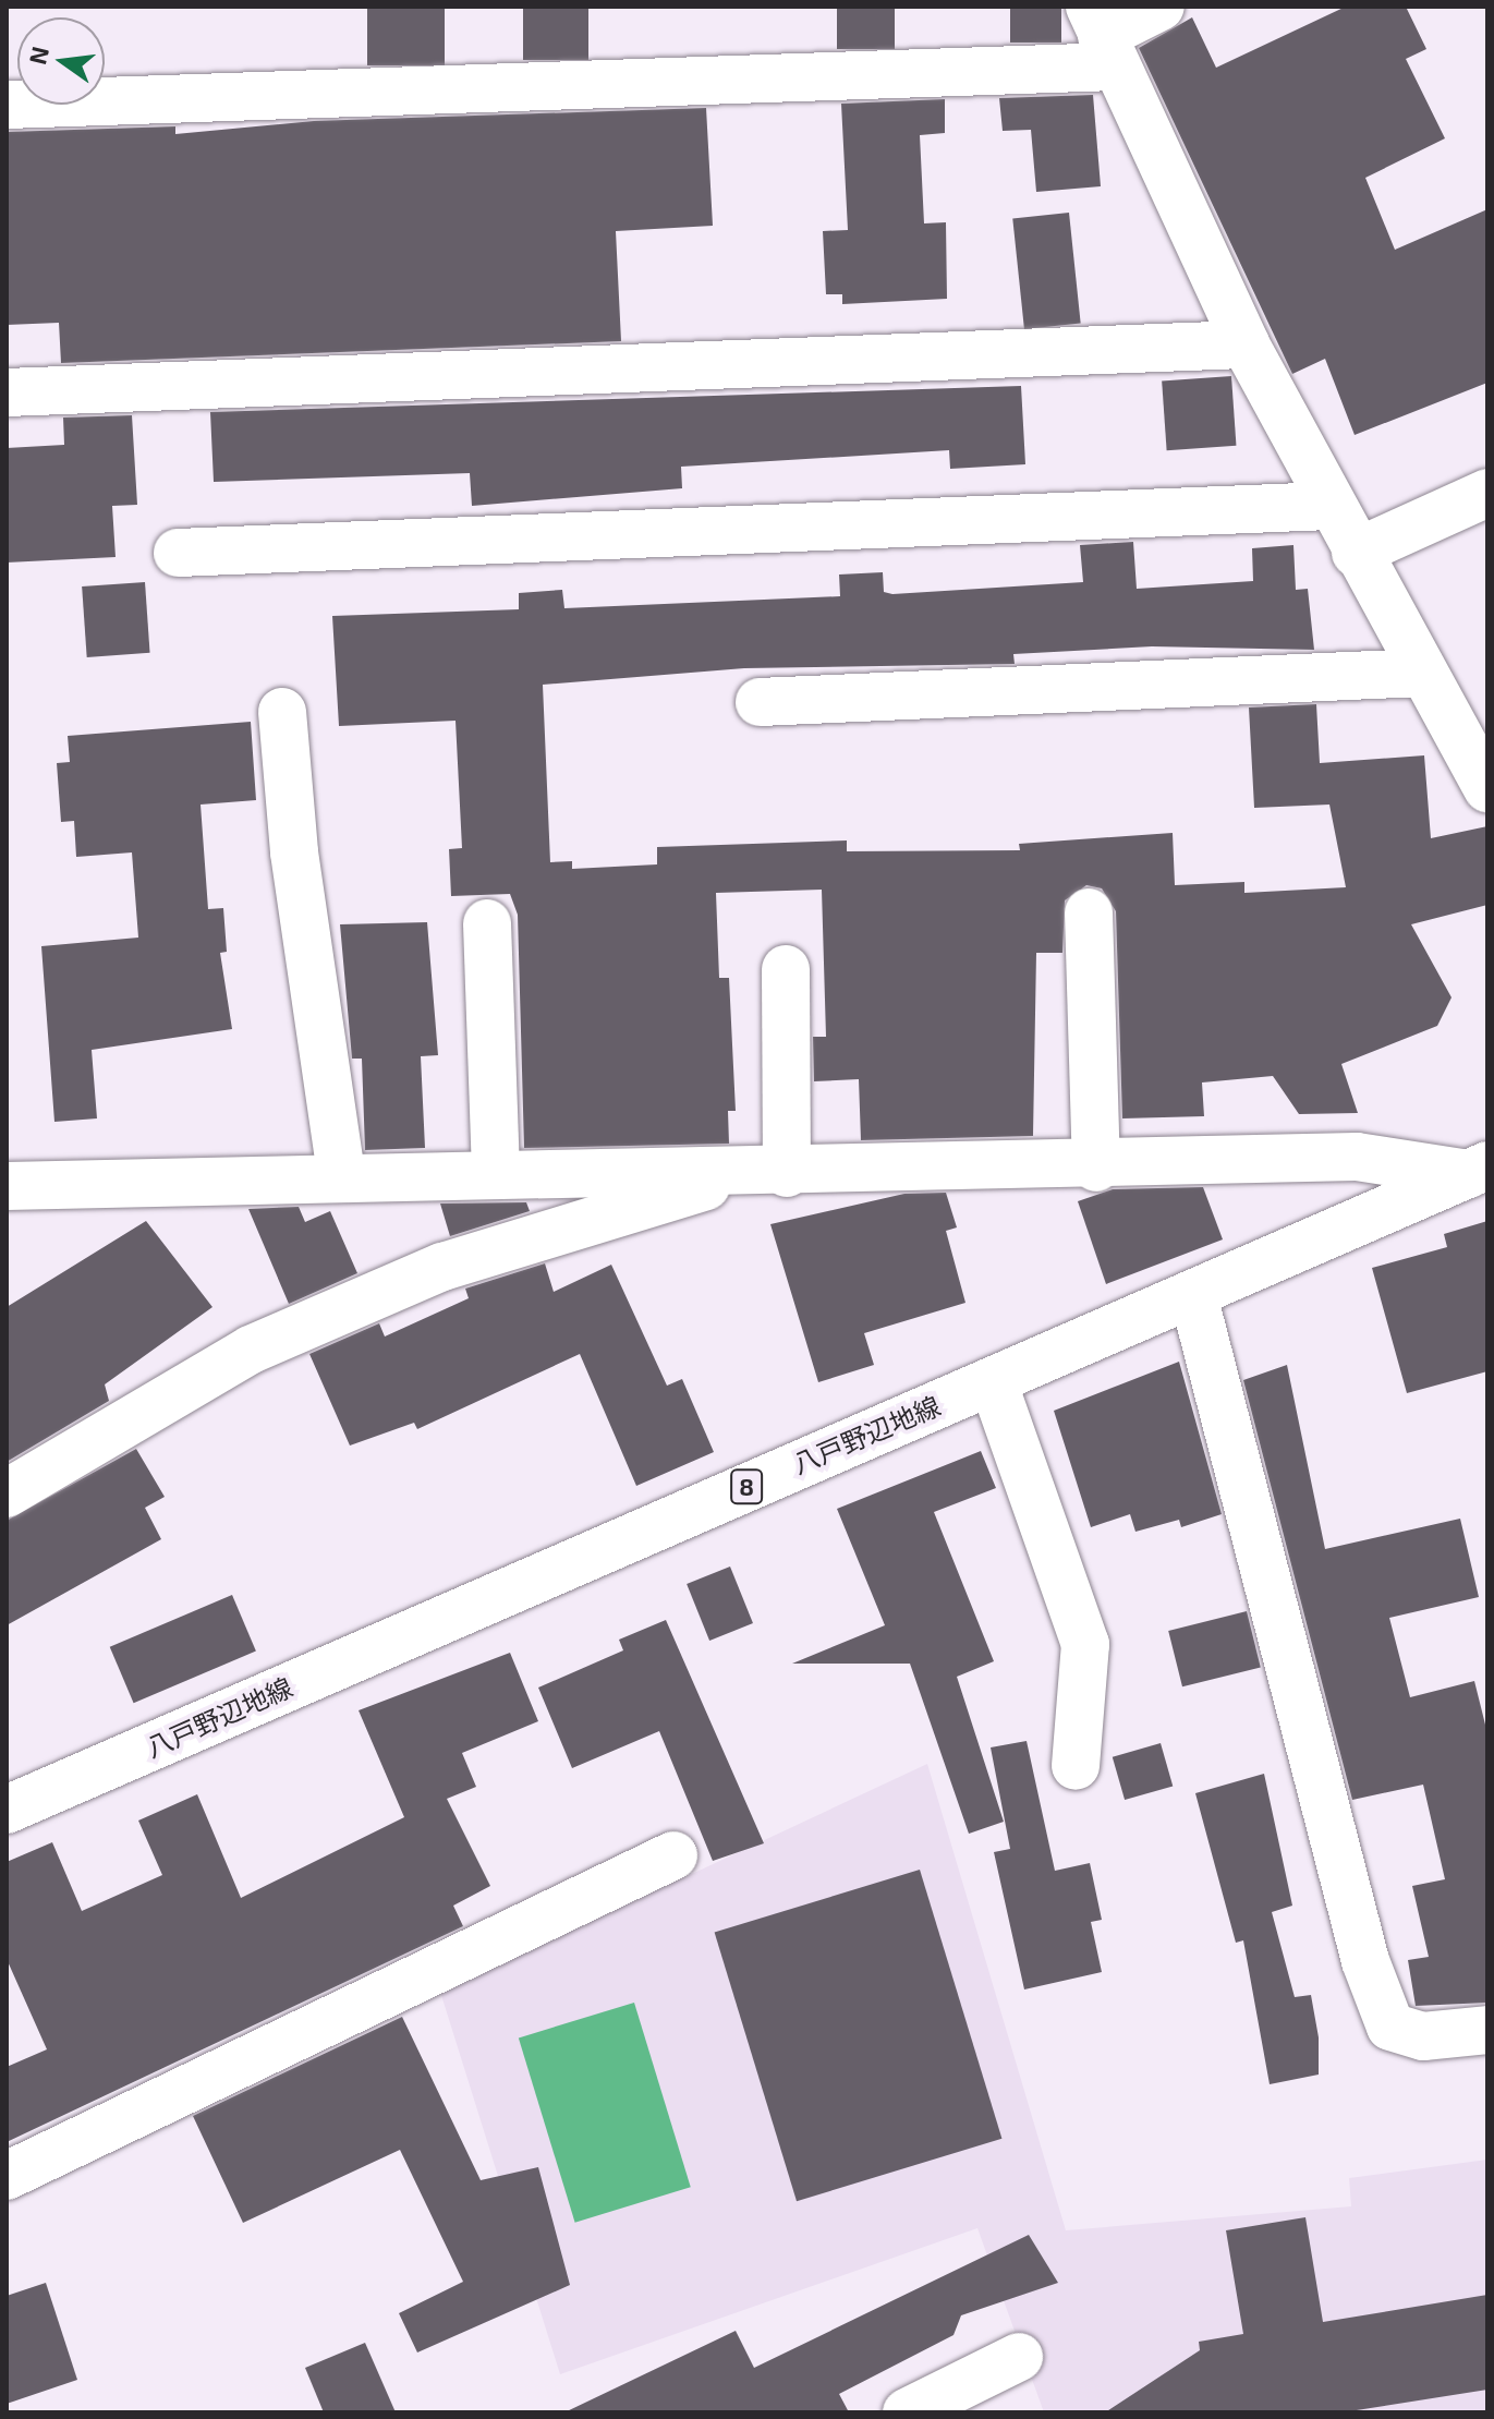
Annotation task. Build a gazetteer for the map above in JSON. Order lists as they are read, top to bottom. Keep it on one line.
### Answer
{"streets":{"street":["八戸野辺地線","8"]},"north":"left"}
